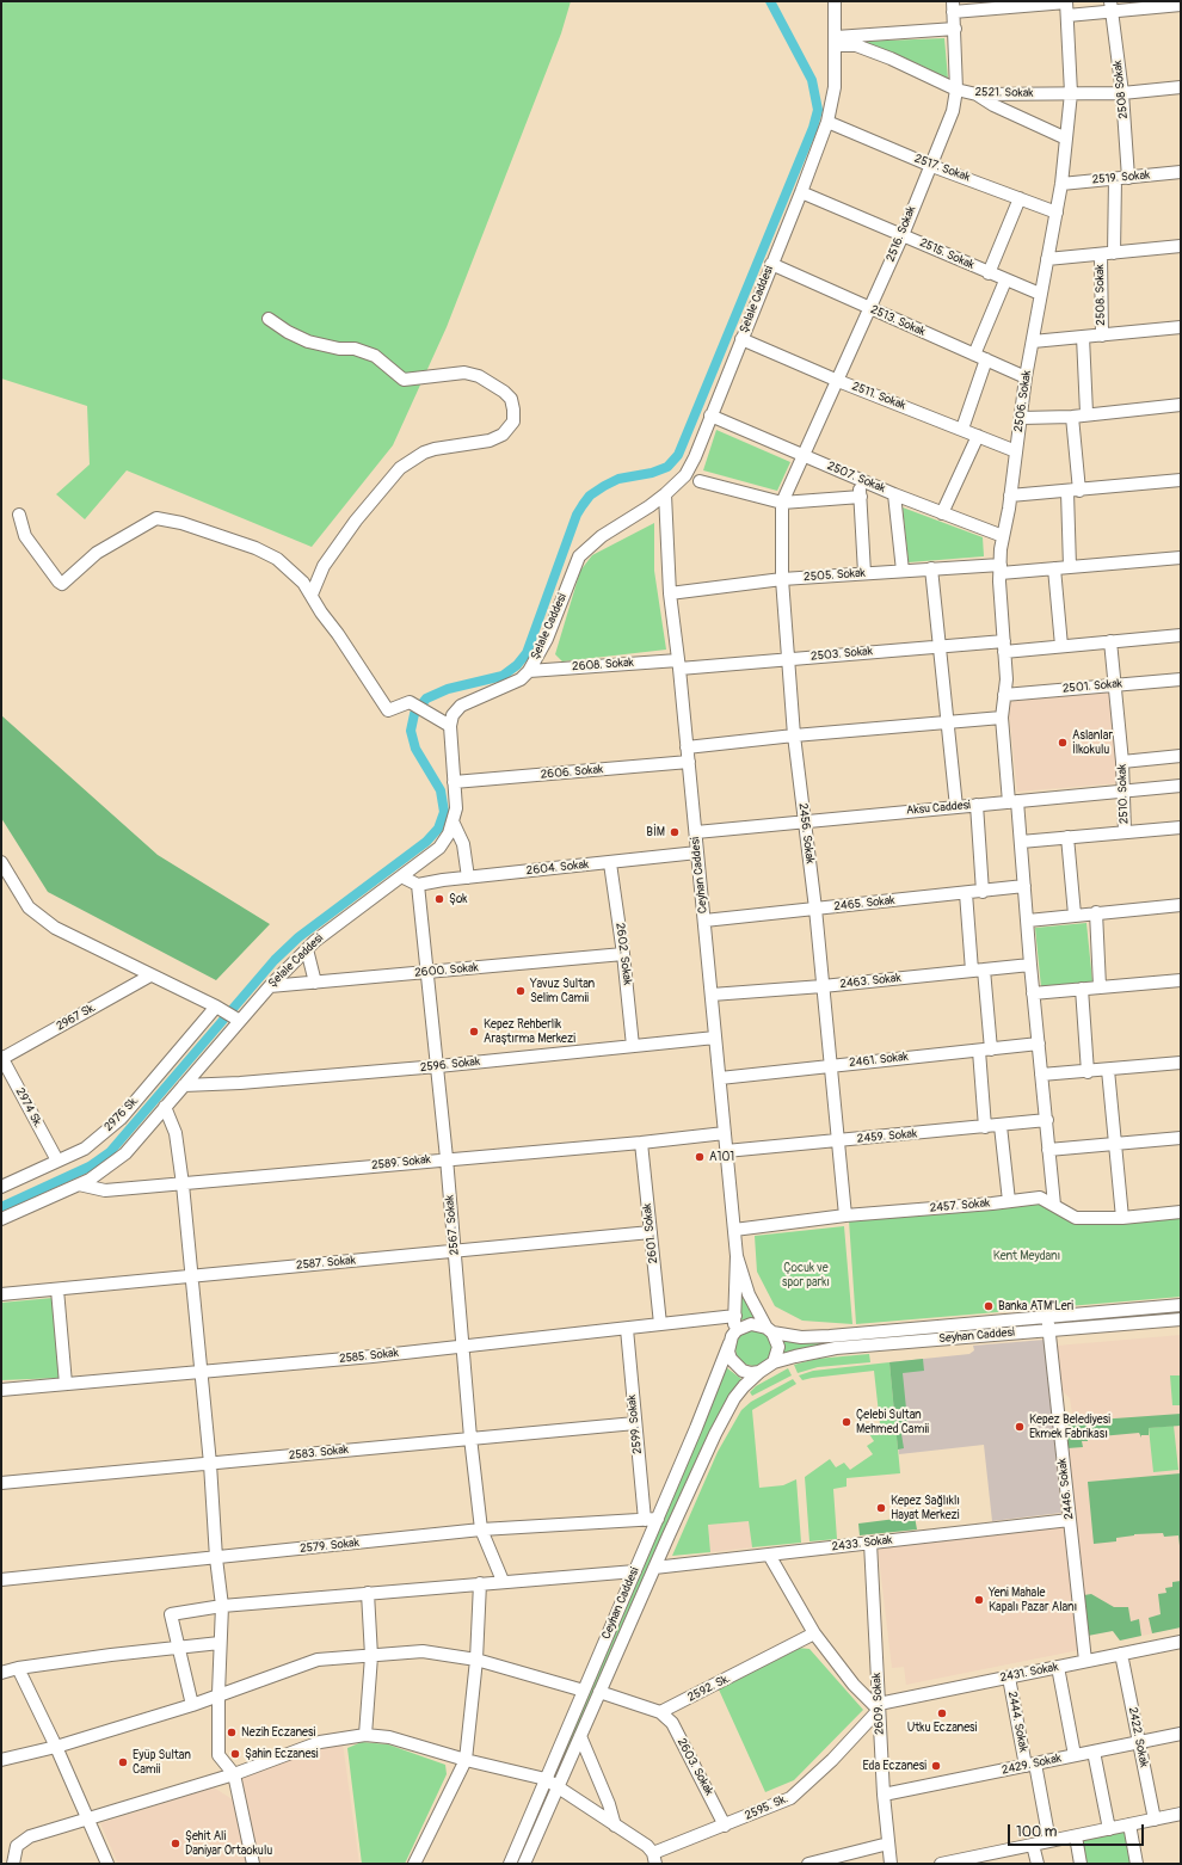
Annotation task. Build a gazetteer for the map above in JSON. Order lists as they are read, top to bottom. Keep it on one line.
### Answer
{"streets":{"street":["2508 Sokak","2521. Sokak","2517. Sokak","2519. Sokak","2516. Sokak","2515. Sokak","2508. Sokak","Şelale Caddesi","2513. Sokak","2511. Sokak","2506. Sokak","2507. Sokak","2505. Sokak","2503. Sokak","2608. Sokak","2501. Sokak","2606. Sokak","2510. Sokak","Aksu Caddesi","2456. Sokak","2604. Sokak","Ceyhan Caddesi","2465. Sokak","2602. Sokak","2600. Sokak","2463. Sokak","2967 Sk.","2461. Sokak","2596. Sokak","2974 Sk.","2976 Sk.","2459. Sokak","2589. Sokak","2457. Sokak","2567. Sokak","2601. Sokak","2587. Sokak","Seyhan Caddesi","2585. Sokak","2599. Sokak","2583. Sokak","2446. Sokak","2433. Sokak","2579. Sokak","2431. Sokak","2592. Sk.","2609. Sokak","2444. Sokak","2422. Sokak","2429. Sokak","2603. Sokak","2595. Sk."]},"crossings":[["2508 Sokak","2521. Sokak"],["2508 Sokak","2519. Sokak"],["2521. Sokak","2516. Sokak"],["2521. Sokak","Şelale Caddesi"],["2521. Sokak","2506. Sokak"],["2517. Sokak","2516. Sokak"],["2517. Sokak","Şelale Caddesi"],["2517. Sokak","2506. Sokak"],["2519. Sokak","2508. Sokak"],["2519. Sokak","2506. Sokak"],["2516. Sokak","2515. Sokak"],["2516. Sokak","2513. Sokak"],["2516. Sokak","2511. Sokak"],["2516. Sokak","2507. Sokak"],["2516. Sokak","2456. Sokak"],["2515. Sokak","Şelale Caddesi"],["2515. Sokak","2506. Sokak"],["Şelale Caddesi","2513. Sokak"],["Şelale Caddesi","2511. Sokak"],["Şelale Caddesi","2507. Sokak"],["Şelale Caddesi","2608. Sokak"],["Şelale Caddesi","2606. Sokak"],["Şelale Caddesi","Ceyhan Caddesi"],["Şelale Caddesi","2600. Sokak"],["Şelale Caddesi","2596. Sokak"],["Şelale Caddesi","2589. Sokak"],["2513. Sokak","2506. Sokak"],["2511. Sokak","2506. Sokak"],["2506. Sokak","2507. Sokak"],["2506. Sokak","2505. Sokak"],["2506. Sokak","2503. Sokak"],["2506. Sokak","2501. Sokak"],["2506. Sokak","Aksu Caddesi"],["2506. Sokak","2465. Sokak"],["2506. Sokak","2463. Sokak"],["2506. Sokak","2461. Sokak"],["2506. Sokak","2459. Sokak"],["2506. Sokak","2457. Sokak"],["2507. Sokak","2456. Sokak"],["2505. Sokak","2456. Sokak"],["2505. Sokak","Ceyhan Caddesi"],["2503. Sokak","2608. Sokak"],["2503. Sokak","2510. Sokak"],["2503. Sokak","2456. Sokak"],["2503. Sokak","Ceyhan Caddesi"],["2608. Sokak","Ceyhan Caddesi"],["2501. Sokak","2510. Sokak"],["2606. Sokak","Ceyhan Caddesi"],["2510. Sokak","Aksu Caddesi"],["Aksu Caddesi","2456. Sokak"],["Aksu Caddesi","Ceyhan Caddesi"],["2456. Sokak","2465. Sokak"],["2456. Sokak","2463. Sokak"],["2456. Sokak","2461. Sokak"],["2456. Sokak","2459. Sokak"],["2456. Sokak","2457. Sokak"],["2604. Sokak","Ceyhan Caddesi"],["2604. Sokak","2602. Sokak"],["2604. Sokak","2567. Sokak"],["Ceyhan Caddesi","2465. Sokak"],["Ceyhan Caddesi","2463. Sokak"],["Ceyhan Caddesi","2461. Sokak"],["Ceyhan Caddesi","2596. Sokak"],["Ceyhan Caddesi","2459. Sokak"],["Ceyhan Caddesi","2589. Sokak"],["Ceyhan Caddesi","2457. Sokak"],["Ceyhan Caddesi","Seyhan Caddesi"],["Ceyhan Caddesi","2585. Sokak"],["Ceyhan Caddesi","2433. Sokak"],["Ceyhan Caddesi","2579. Sokak"],["2602. Sokak","2600. Sokak"],["2602. Sokak","2596. Sokak"],["2600. Sokak","2567. Sokak"],["2967 Sk.","2974 Sk."],["2596. Sokak","2567. Sokak"],["2974 Sk.","2976 Sk."],["2589. Sokak","2567. Sokak"],["2589. Sokak","2601. Sokak"],["2567. Sokak","2587. Sokak"],["2567. Sokak","2585. Sokak"],["2567. Sokak","2583. Sokak"],["2567. Sokak","2579. Sokak"],["2601. Sokak","2587. Sokak"],["2601. Sokak","2585. Sokak"],["Seyhan Caddesi","2446. Sokak"],["2585. Sokak","2599. Sokak"],["2599. Sokak","2583. Sokak"],["2599. Sokak","2579. Sokak"],["2446. Sokak","2433. Sokak"],["2446. Sokak","2431. Sokak"],["2433. Sokak","2609. Sokak"],["2431. Sokak","2609. Sokak"],["2431. Sokak","2444. Sokak"],["2431. Sokak","2422. Sokak"],["2431. Sokak","2595. Sk."],["2592. Sk.","2603. Sokak"],["2609. Sokak","2429. Sokak"],["2609. Sokak","2595. Sk."],["2444. Sokak","2429. Sokak"],["2422. Sokak","2429. Sokak"],["2603. Sokak","2595. Sk."]],"parks":["Kent Meydanı","Çocuk ve spor parkı"],"places":["Aslanlar İlkokulu","BİM","Şok","Yavuz Sultan Selim Camii","Kepez Rehberlik Araştırma Merkezi","A101","Banka ATM'Leri","Çelebi Sultan Mehmed Camii","Kepez Belediyesi Ekmek Fabrikası","Kepez Sağlıklı Hayat Merkezi","Yeni Mahale Kapalı Pazar Alanı","Utku Eczanesi","Nezih Eczanesi","Şahin Eczanesi","Eyüp Sultan Camii","Eda Eczanesi","Şehit Ali Daniyar Ortaokulu"],"scale_bar":"100 m"}
